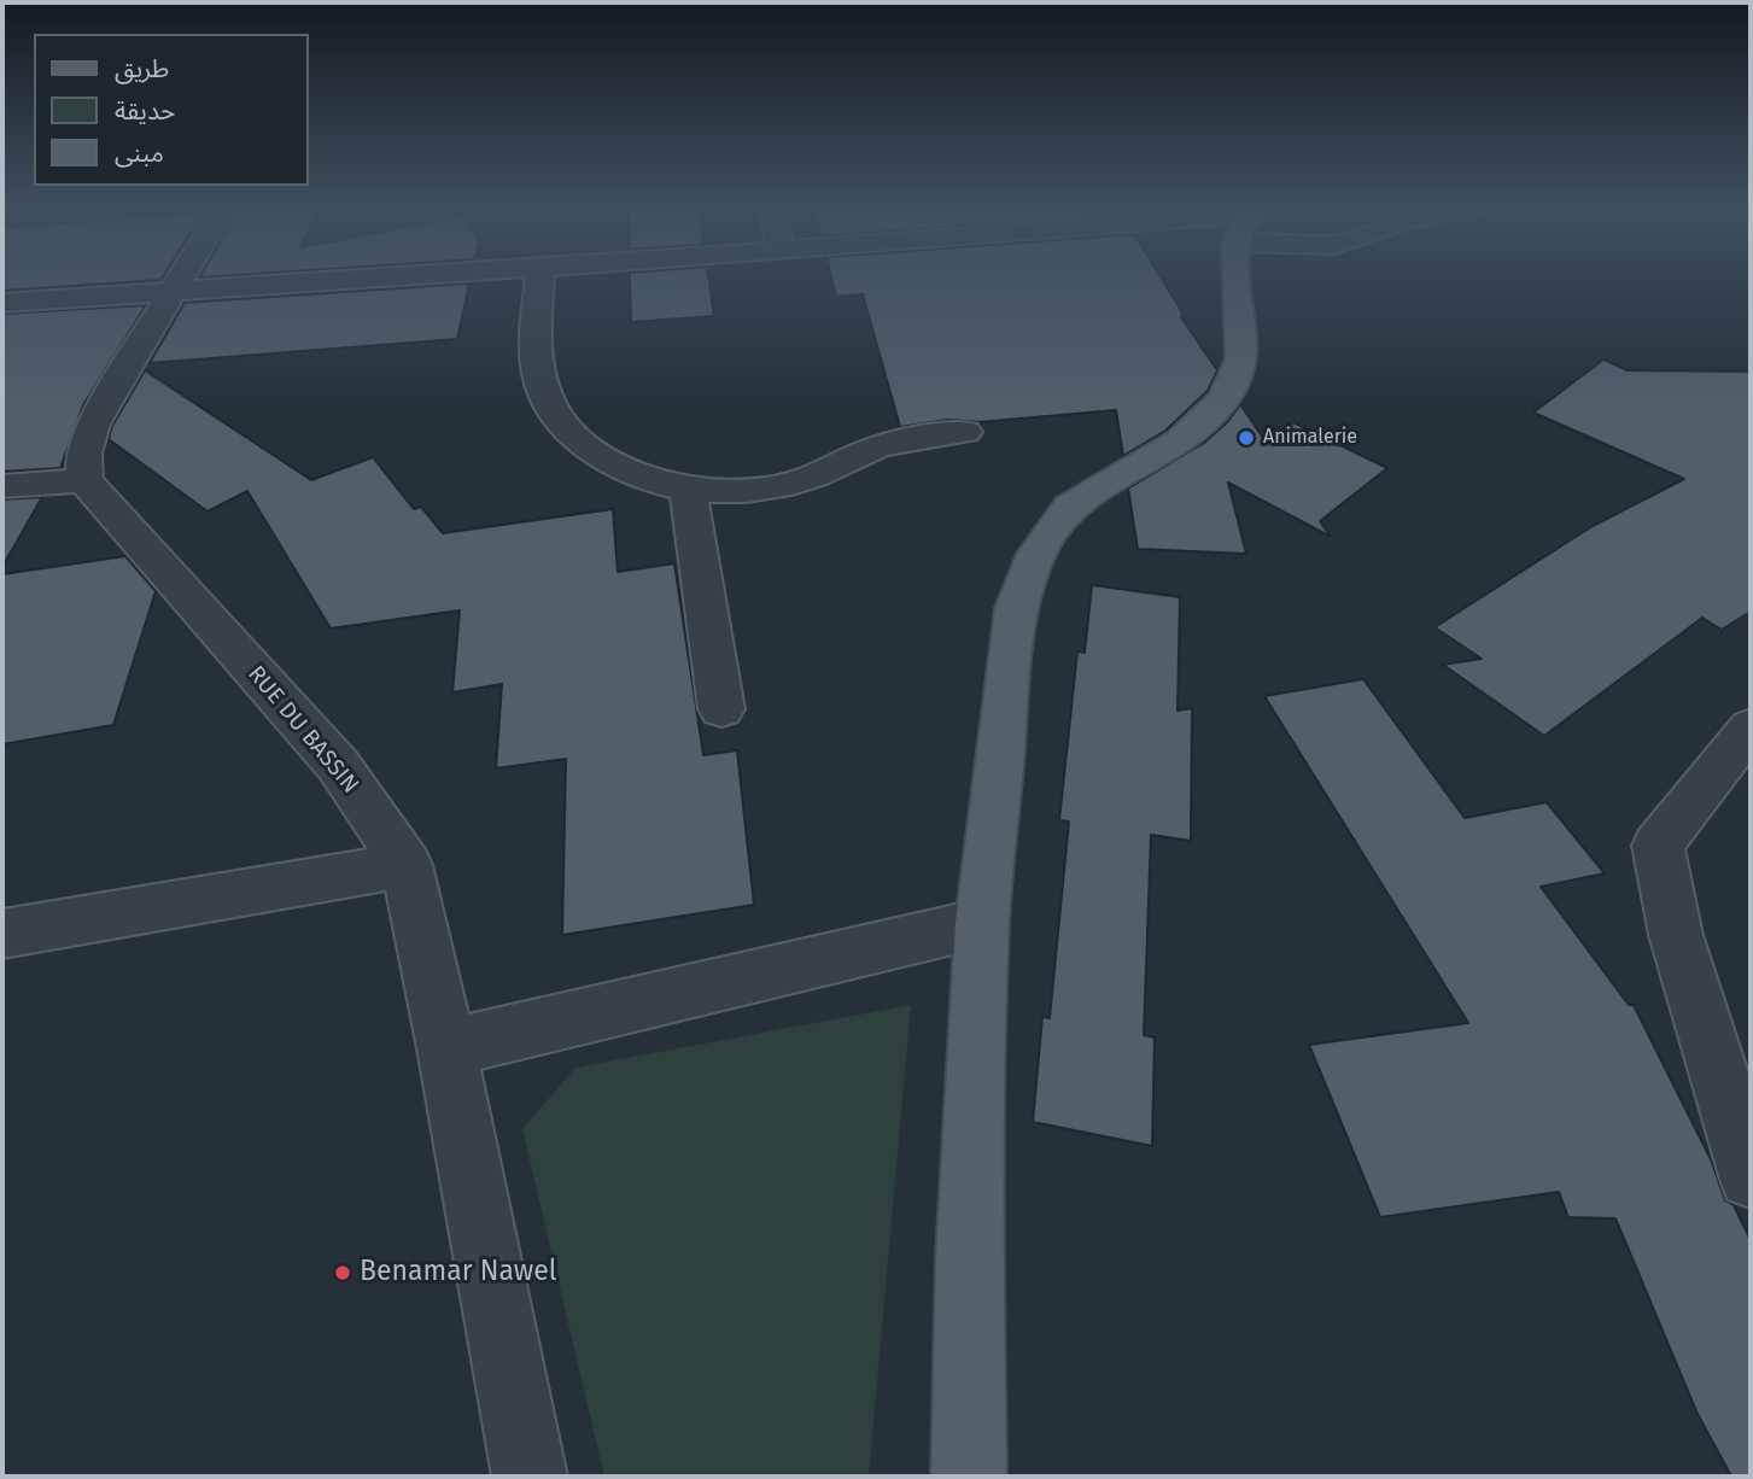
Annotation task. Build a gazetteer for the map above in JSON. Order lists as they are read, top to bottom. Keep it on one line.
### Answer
{"streets":{"street":["RUE DU BASSIN"]},"places":["Animalerie","Benamar Nawel"],"legend":["طريق","حديقة","مبنى"]}
